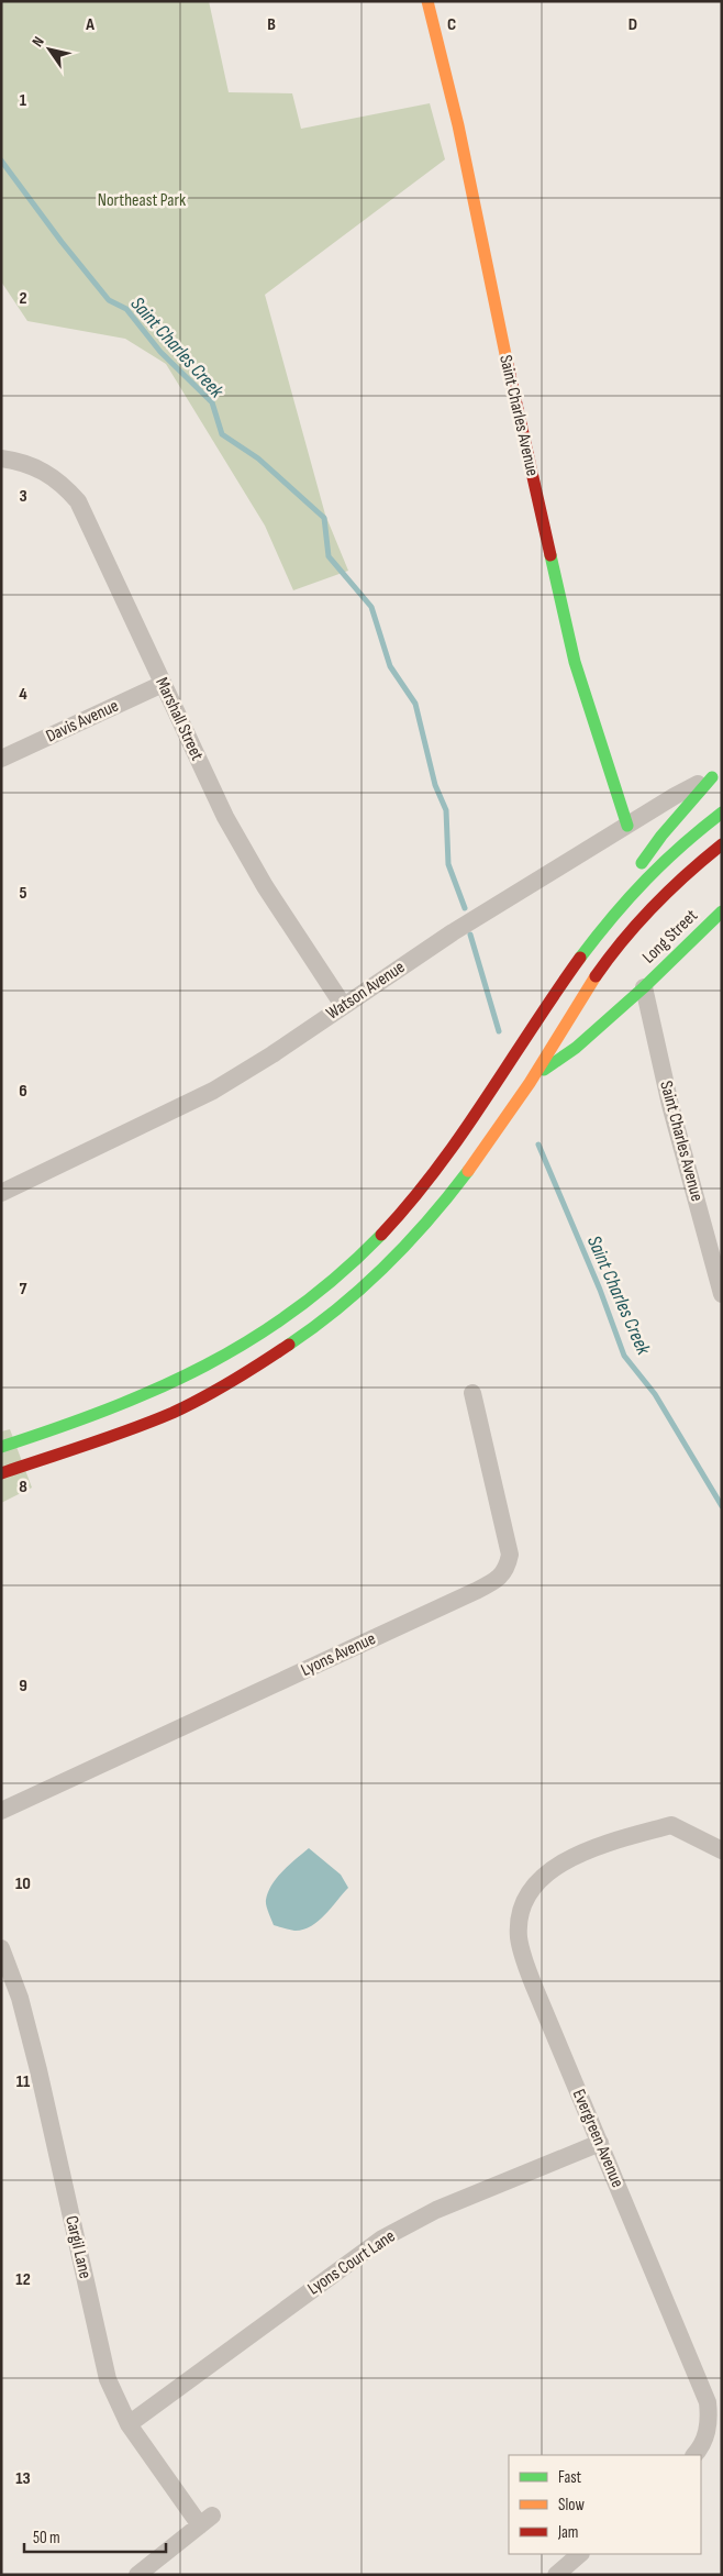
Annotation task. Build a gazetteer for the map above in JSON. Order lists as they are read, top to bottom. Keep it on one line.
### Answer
{"streets":{"main road":["Saint Charles Avenue","Long Street"],"street":["Marshall Street","Davis Avenue","Watson Avenue","Lyons Avenue","Evergreen Avenue","Cargil Lane","Lyons Court Lane"]},"crossings":[["Saint Charles Avenue","Long Street"],["Saint Charles Avenue","Watson Avenue"],["Marshall Street","Davis Avenue"],["Marshall Street","Watson Avenue"],["Evergreen Avenue","Lyons Court Lane"],["Cargil Lane","Lyons Court Lane"]],"water":["Saint Charles Creek"],"parks":["Northeast Park"],"legend":["Fast","Slow","Jam"],"scale_bar":"50 m","north":"top left","grid":{"columns":["A","B","C","D"],"rows":["1","2","3","4","5","6","7","8","9","10","11","12","13"]}}
